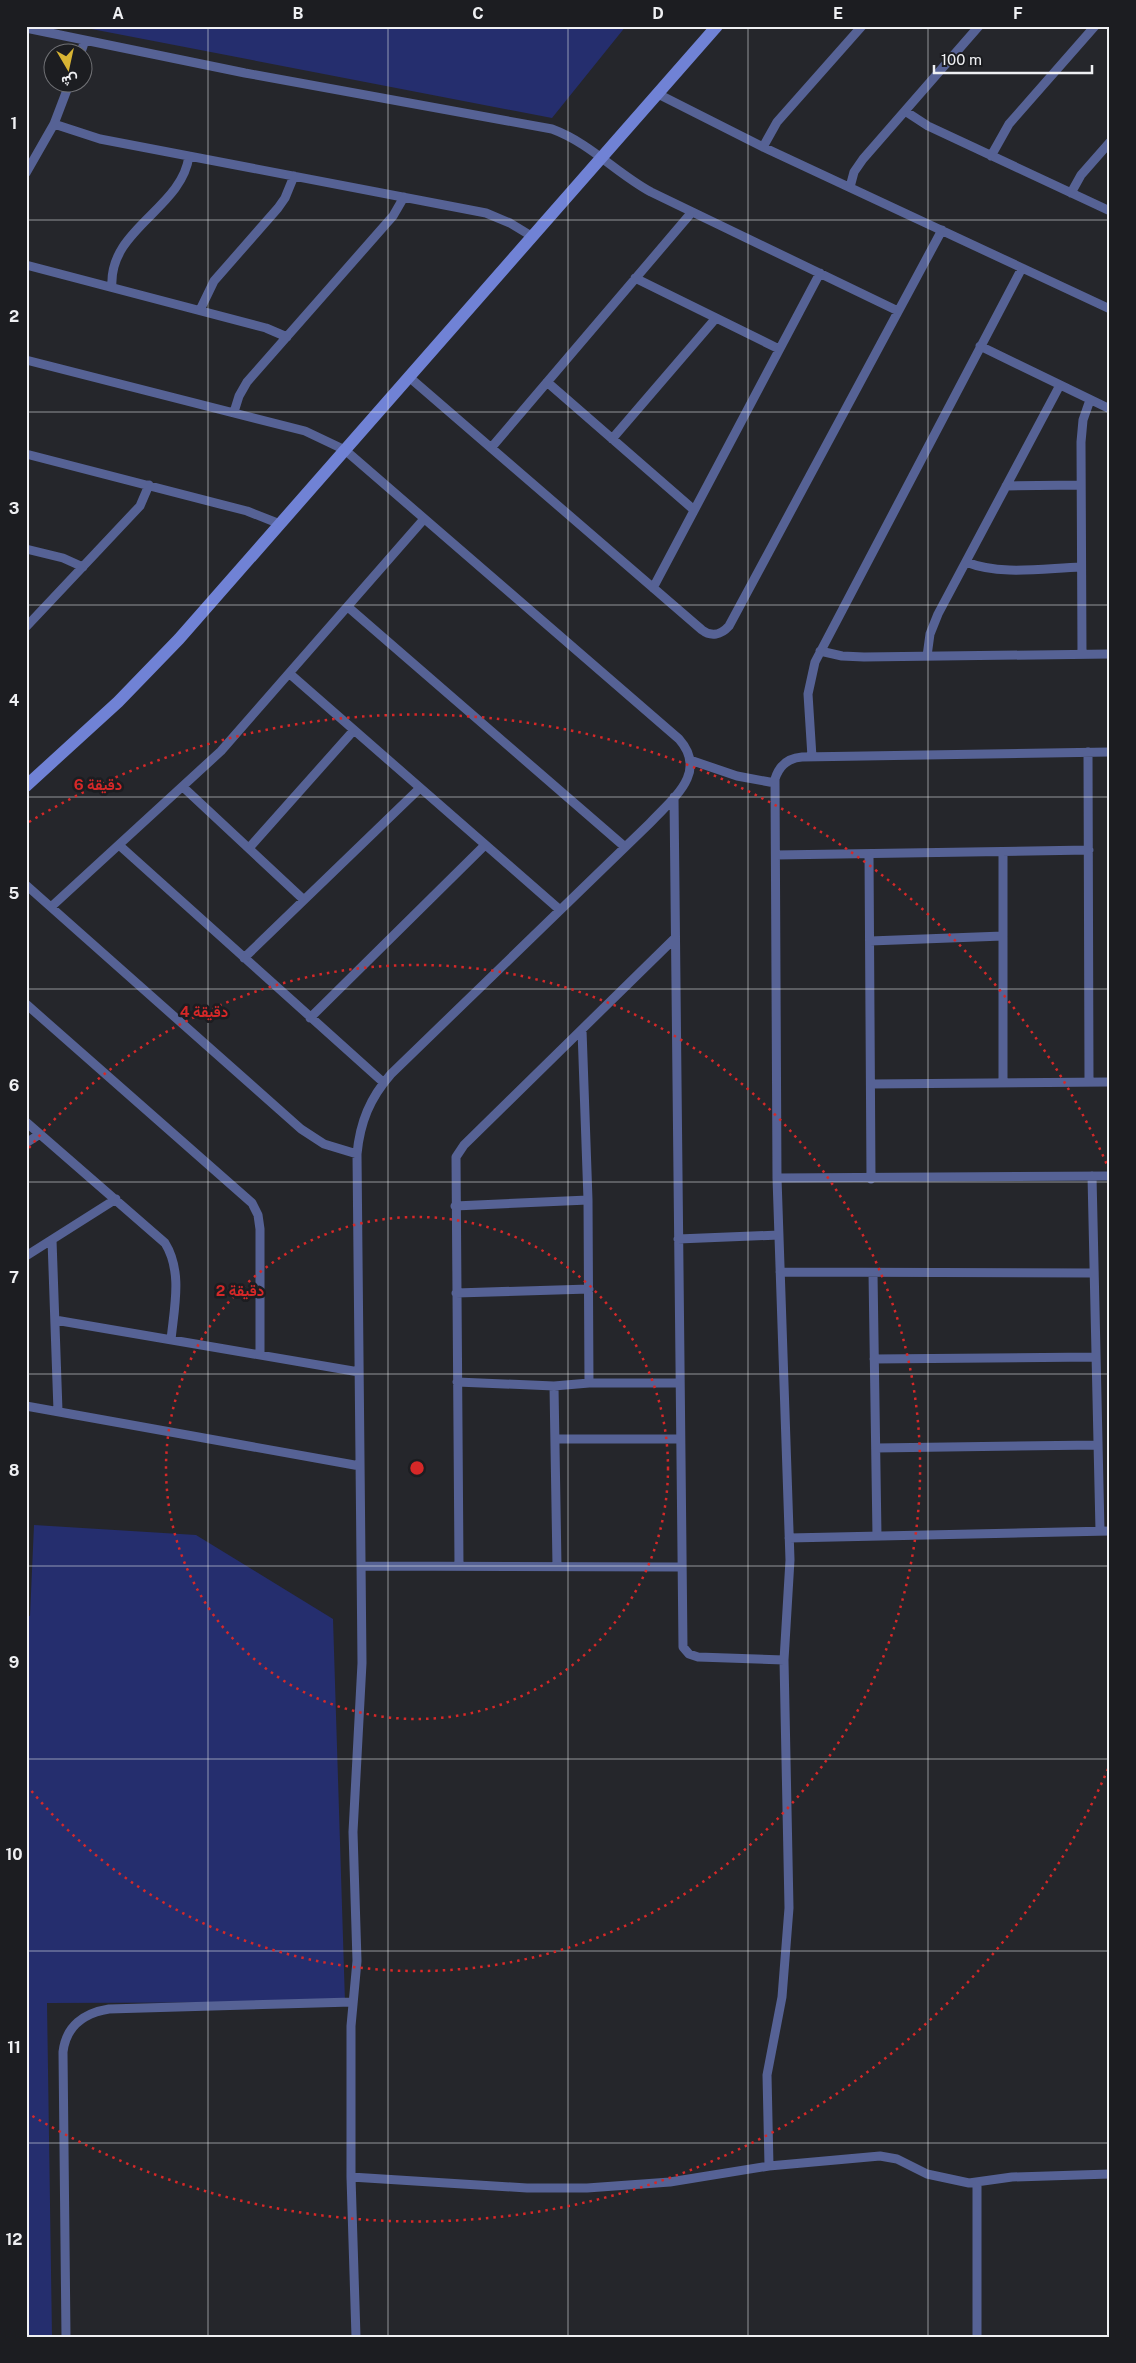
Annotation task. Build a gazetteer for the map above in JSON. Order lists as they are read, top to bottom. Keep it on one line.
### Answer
{"scale_bar":"100 m","north":"bottom","grid":{"columns":["A","B","C","D","E","F"],"rows":["1","2","3","4","5","6","7","8","9","10","11","12"]},"rings":["6 دقيقة","4 دقيقة","2 دقيقة"]}
